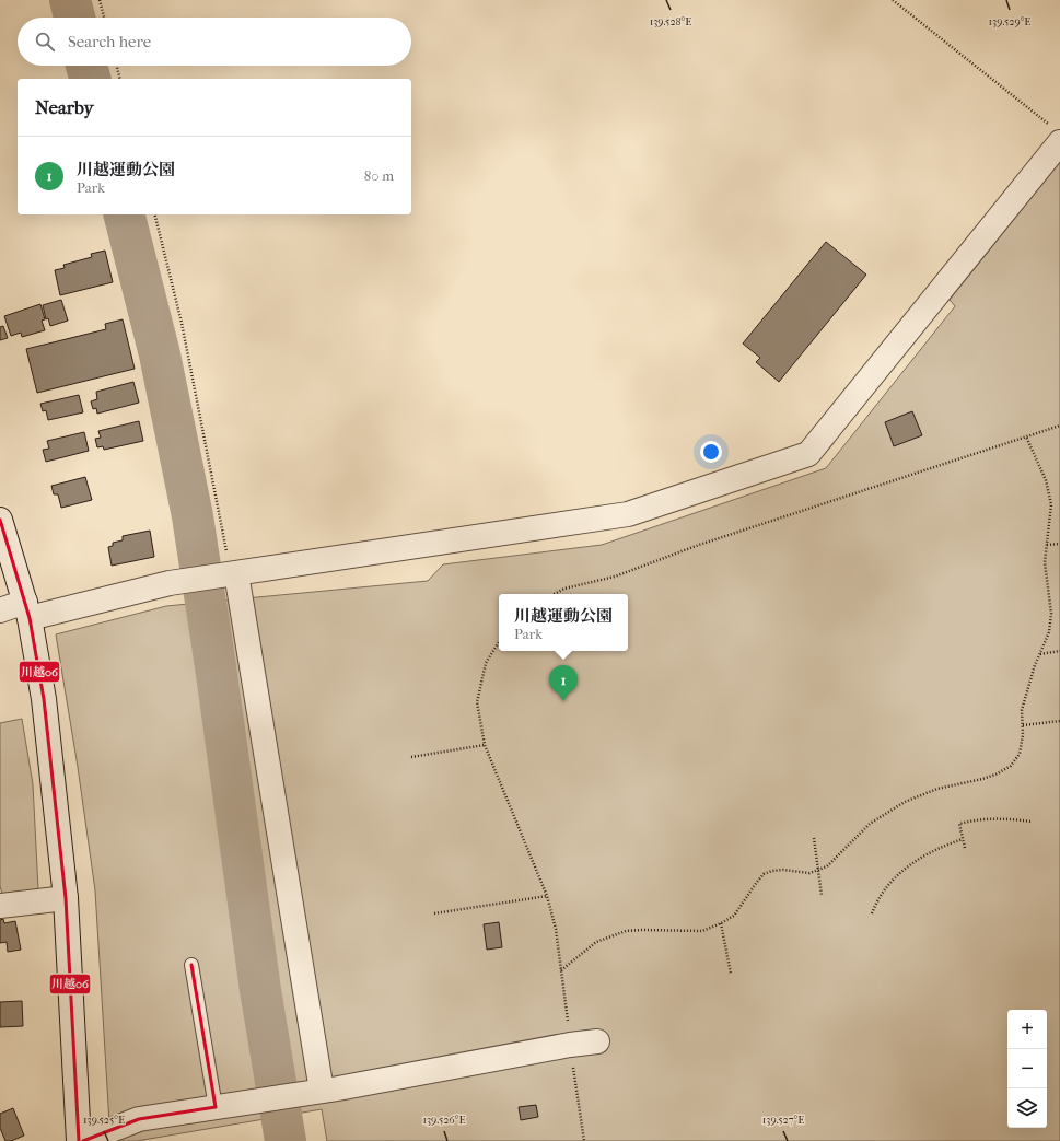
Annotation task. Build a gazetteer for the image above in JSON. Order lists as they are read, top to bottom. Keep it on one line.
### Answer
{"lines":["transit line 川越06"],"page":{"search":"Search here","heading":"Nearby","list":[{"mark":"1","name":"川越運動公園","note":"Park","value":"80 m"}],"popup":["川越運動公園","Park"],"pins":"1","map_buttons":["+","−"]},"coordinates":["139.528°E","139.529°E","139.525°E","139.526°E","139.527°E"]}
